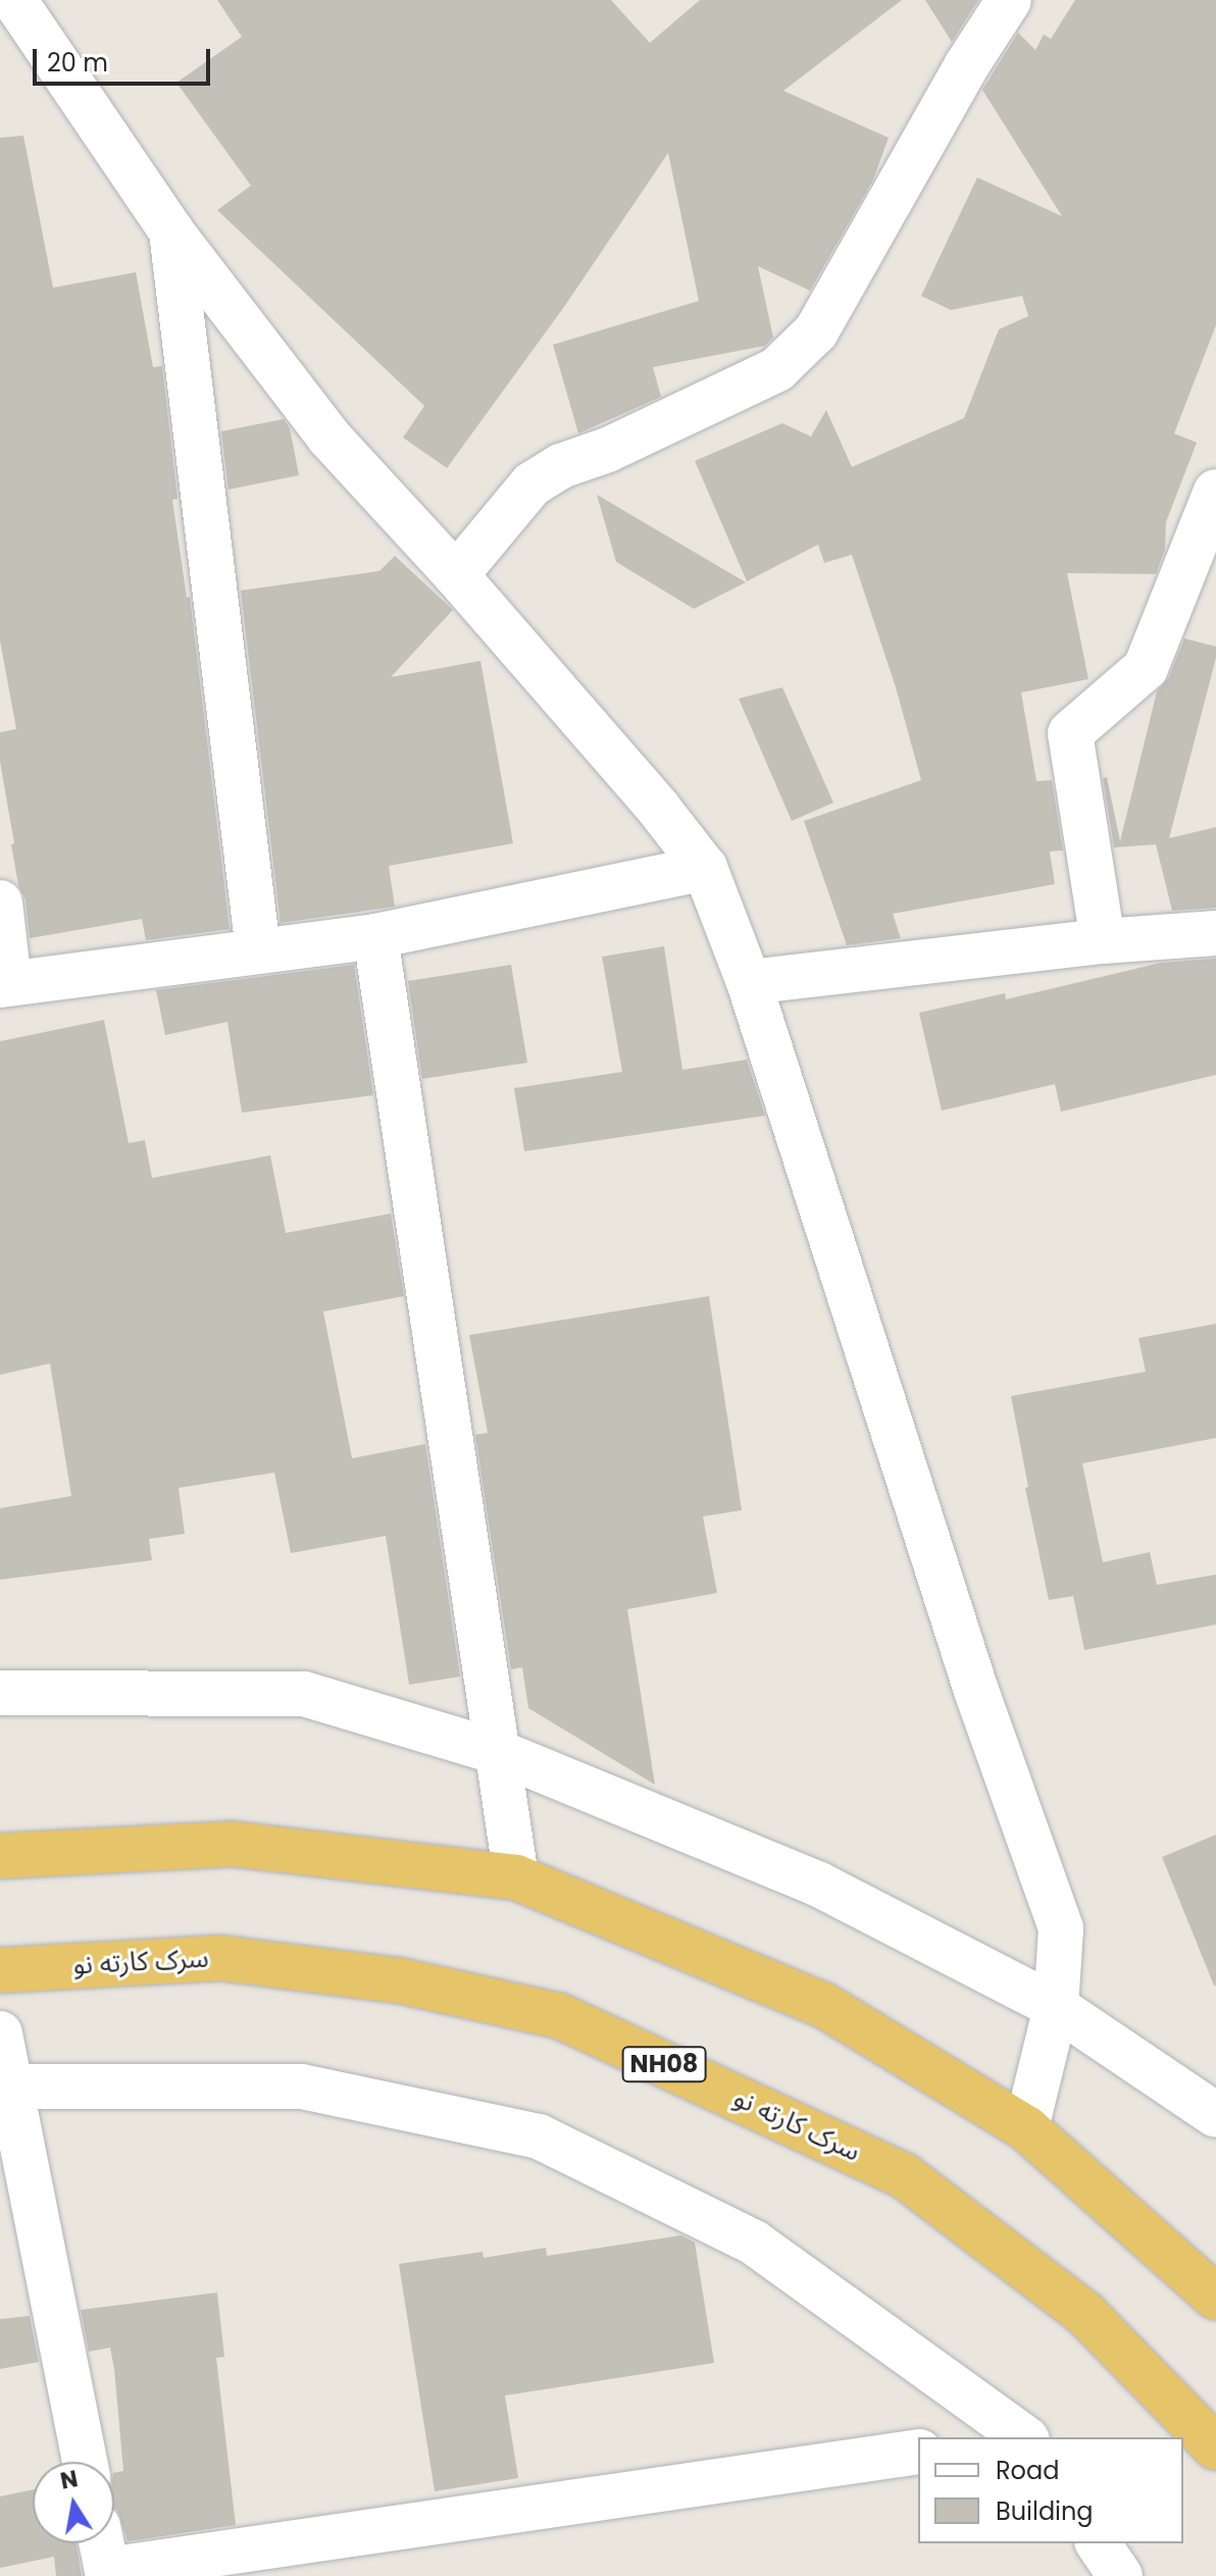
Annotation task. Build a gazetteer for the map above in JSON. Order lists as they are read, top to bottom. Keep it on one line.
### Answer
{"streets":{"highway":["سرک کارته نو","NH08"]},"legend":["Road","Building"],"scale_bar":"20 m","north":"top"}
